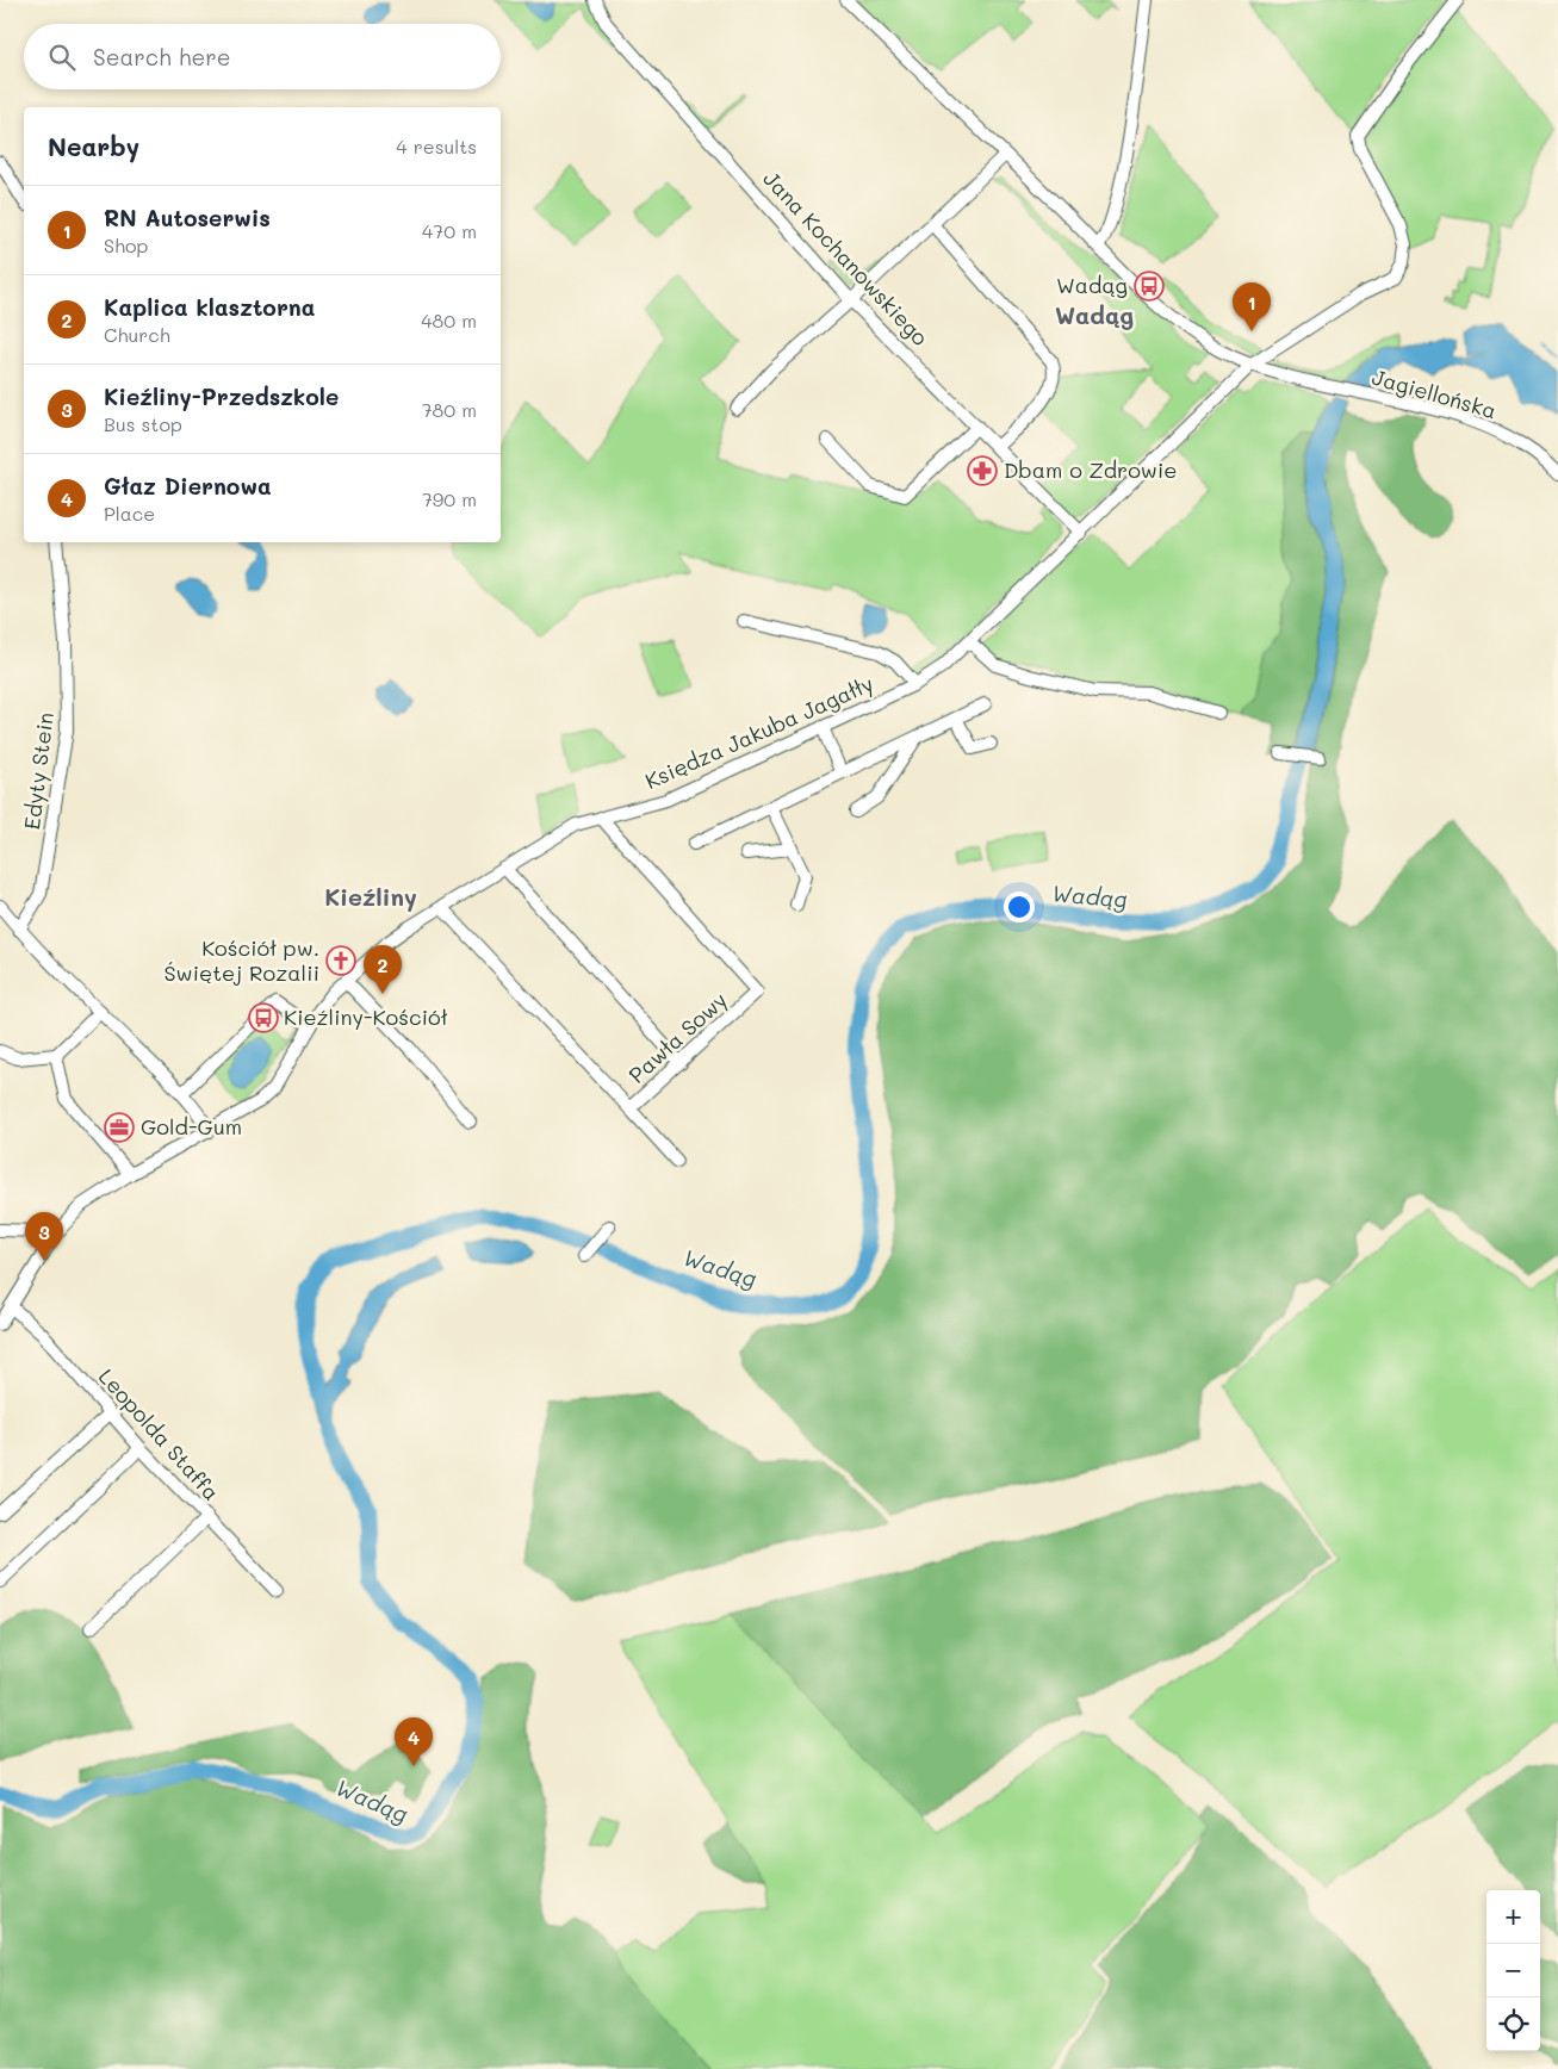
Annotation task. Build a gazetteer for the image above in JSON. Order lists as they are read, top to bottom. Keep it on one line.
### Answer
{"streets":{"street":["Jana Kochanowskiego","Jagiellońska","Księdza Jakuba Jagałły","Edyty Stein","Pawła Sowy","Leopolda Staffa"]},"crossings":[["Jana Kochanowskiego","Księdza Jakuba Jagałły"],["Jagiellońska","Księdza Jakuba Jagałły"],["Księdza Jakuba Jagałły","Pawła Sowy"],["Księdza Jakuba Jagałły","Leopolda Staffa"]],"districts":["Wadąg","Kieźliny"],"water":["Wadąg"],"places":{"bus stop":["Wadąg","Kieźliny-Kościół"],"pharmacy":["Dbam o Zdrowie"],"church":["Kościół pw. Świętej Rozalii"],"office":["Gold-Gum"]},"page":{"search":"Search here","heading":["Nearby","4 results"],"list":[{"mark":"1","name":"RN Autoserwis","note":"Shop","value":"470 m"},{"mark":"2","name":"Kaplica klasztorna","note":"Church","value":"480 m"},{"mark":"3","name":"Kieźliny-Przedszkole","note":"Bus stop","value":"780 m"},{"mark":"4","name":"Głaz Diernowa","note":"Place","value":"790 m"}],"pins":["1","2","3","4"],"map_buttons":["+","−"]}}
